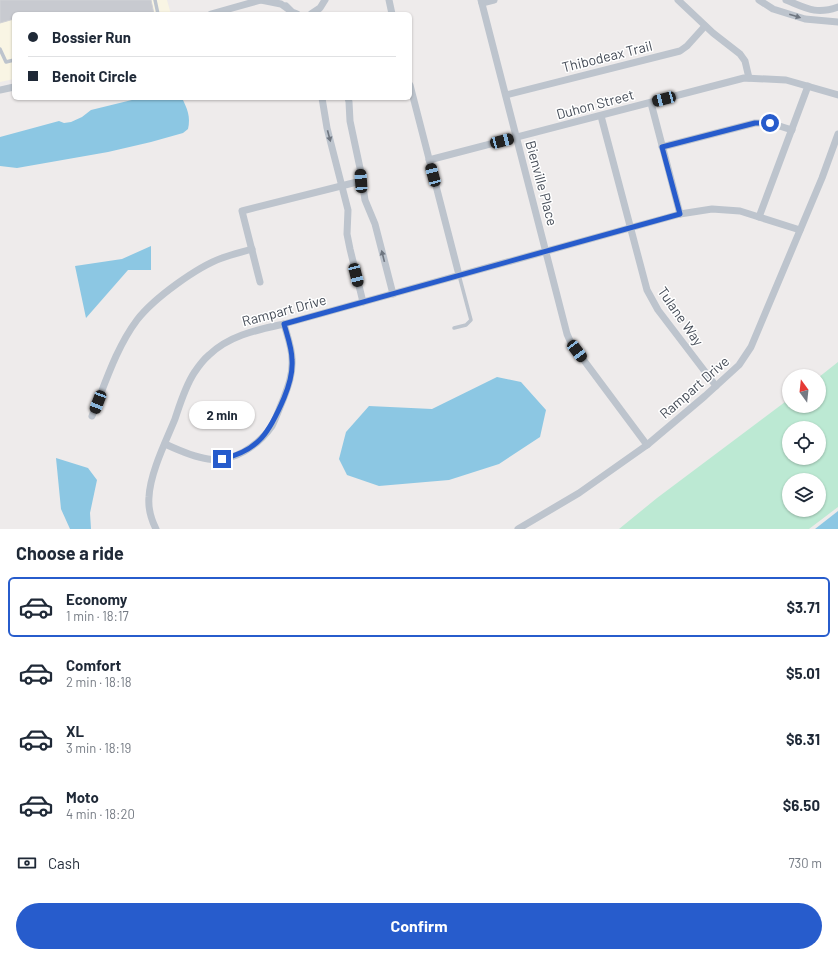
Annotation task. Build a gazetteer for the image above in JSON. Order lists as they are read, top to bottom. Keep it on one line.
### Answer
{"streets":{"street":["Thibodeax Trail","Duhon Street","Bienville Place","Rampart Drive","Tulane Way"]},"crossings":[["Thibodeax Trail","Bienville Place"],["Duhon Street","Bienville Place"],["Duhon Street","Tulane Way"],["Bienville Place","Rampart Drive"],["Rampart Drive","Tulane Way"]],"north":"top","page":{"banner":["Bossier Run","Benoit Circle"],"bubble":"2 min","heading":"Choose a ride","list":[{"name":"Economy","note":"1 min · 18:17","value":"$3.71"},{"name":"Comfort","note":"2 min · 18:18","value":"$5.01"},{"name":"XL","note":"3 min · 18:19","value":"$6.31"},{"name":"Moto","note":"4 min · 18:20","value":"$6.50"}],"pay":["Cash","730 m"],"buttons":"Confirm"}}
